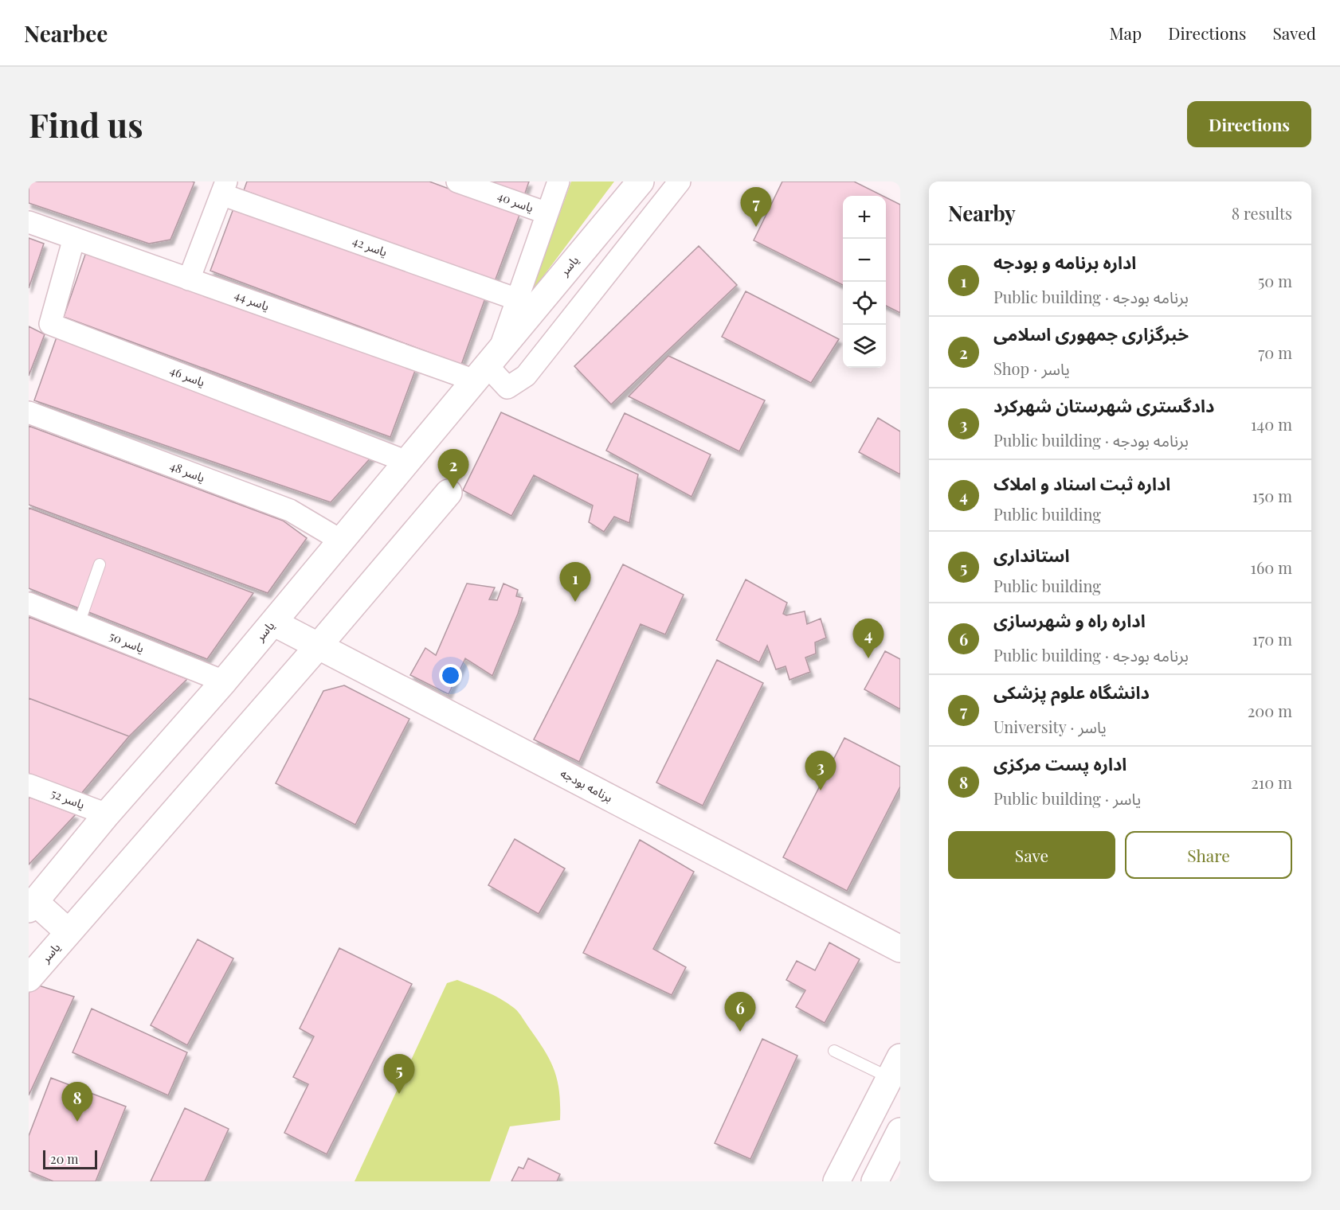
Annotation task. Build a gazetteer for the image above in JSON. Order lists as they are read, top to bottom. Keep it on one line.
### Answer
{"streets":{"main road":["یاسر","برنامه بودجه"],"street":["یاسر 40","یاسر 42","یاسر 44","یاسر 46","یاسر 48","یاسر 50","یاسر 52"]},"crossings":[["یاسر 40","یاسر"],["یاسر 42","یاسر"],["یاسر","یاسر 44"],["یاسر","یاسر 46"],["یاسر","یاسر 48"],["یاسر","یاسر 50"],["یاسر","برنامه بودجه"],["یاسر","یاسر 52"],["یاسر 44","یاسر 46"]],"scale_bar":"20 m","page":{"header":"Nearbee","nav":["Map","Directions","Saved"],"buttons":["Directions",["Save","Share"]],"title":"Find us","heading":["Nearby","8 results"],"pins":["7","2","1","4","3","6","5","8"],"map_buttons":["+","−"],"list":[{"mark":"1","name":"اداره برنامه و بودجه","note":"Public building · برنامه بودجه","value":"50 m"},{"mark":"2","name":"خبرگزاری جمهوری اسلامی","note":"Shop · یاسر","value":"70 m"},{"mark":"3","name":"دادگستری شهرستان شهرکرد","note":"Public building · برنامه بودجه","value":"140 m"},{"mark":"4","name":"اداره ثبت اسناد و املاک","note":"Public building","value":"150 m"},{"mark":"5","name":"استانداری","note":"Public building","value":"160 m"},{"mark":"6","name":"اداره راه و شهرسازی","note":"Public building · برنامه بودجه","value":"170 m"},{"mark":"7","name":"دانشگاه علوم پزشکی","note":"University · یاسر","value":"200 m"},{"mark":"8","name":"اداره پست مرکزی","note":"Public building · یاسر","value":"210 m"}],"scale":"20 m"}}
